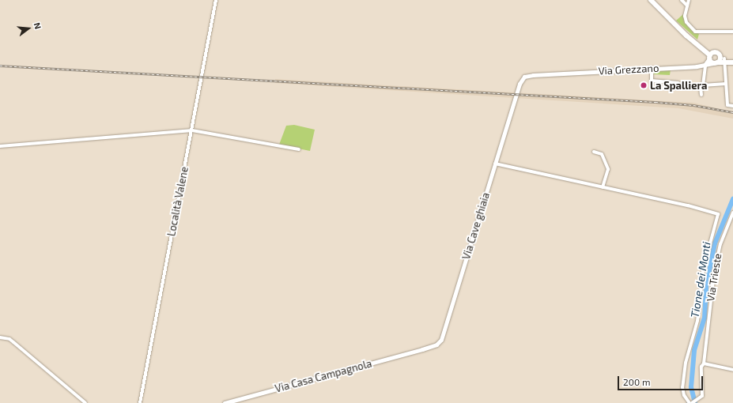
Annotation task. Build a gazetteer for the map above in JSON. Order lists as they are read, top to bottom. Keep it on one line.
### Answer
{"streets":{"street":["Via Grezzano","Località Valene","Via Cave ghiaia","Via Trieste","Via Casa Campagnola"]},"crossings":[["Via Grezzano","Via Cave ghiaia"],["Via Cave ghiaia","Via Casa Campagnola"]],"water":["Tione dei Monti"],"places":["La Spalliera"],"scale_bar":"200 m","north":"right"}
